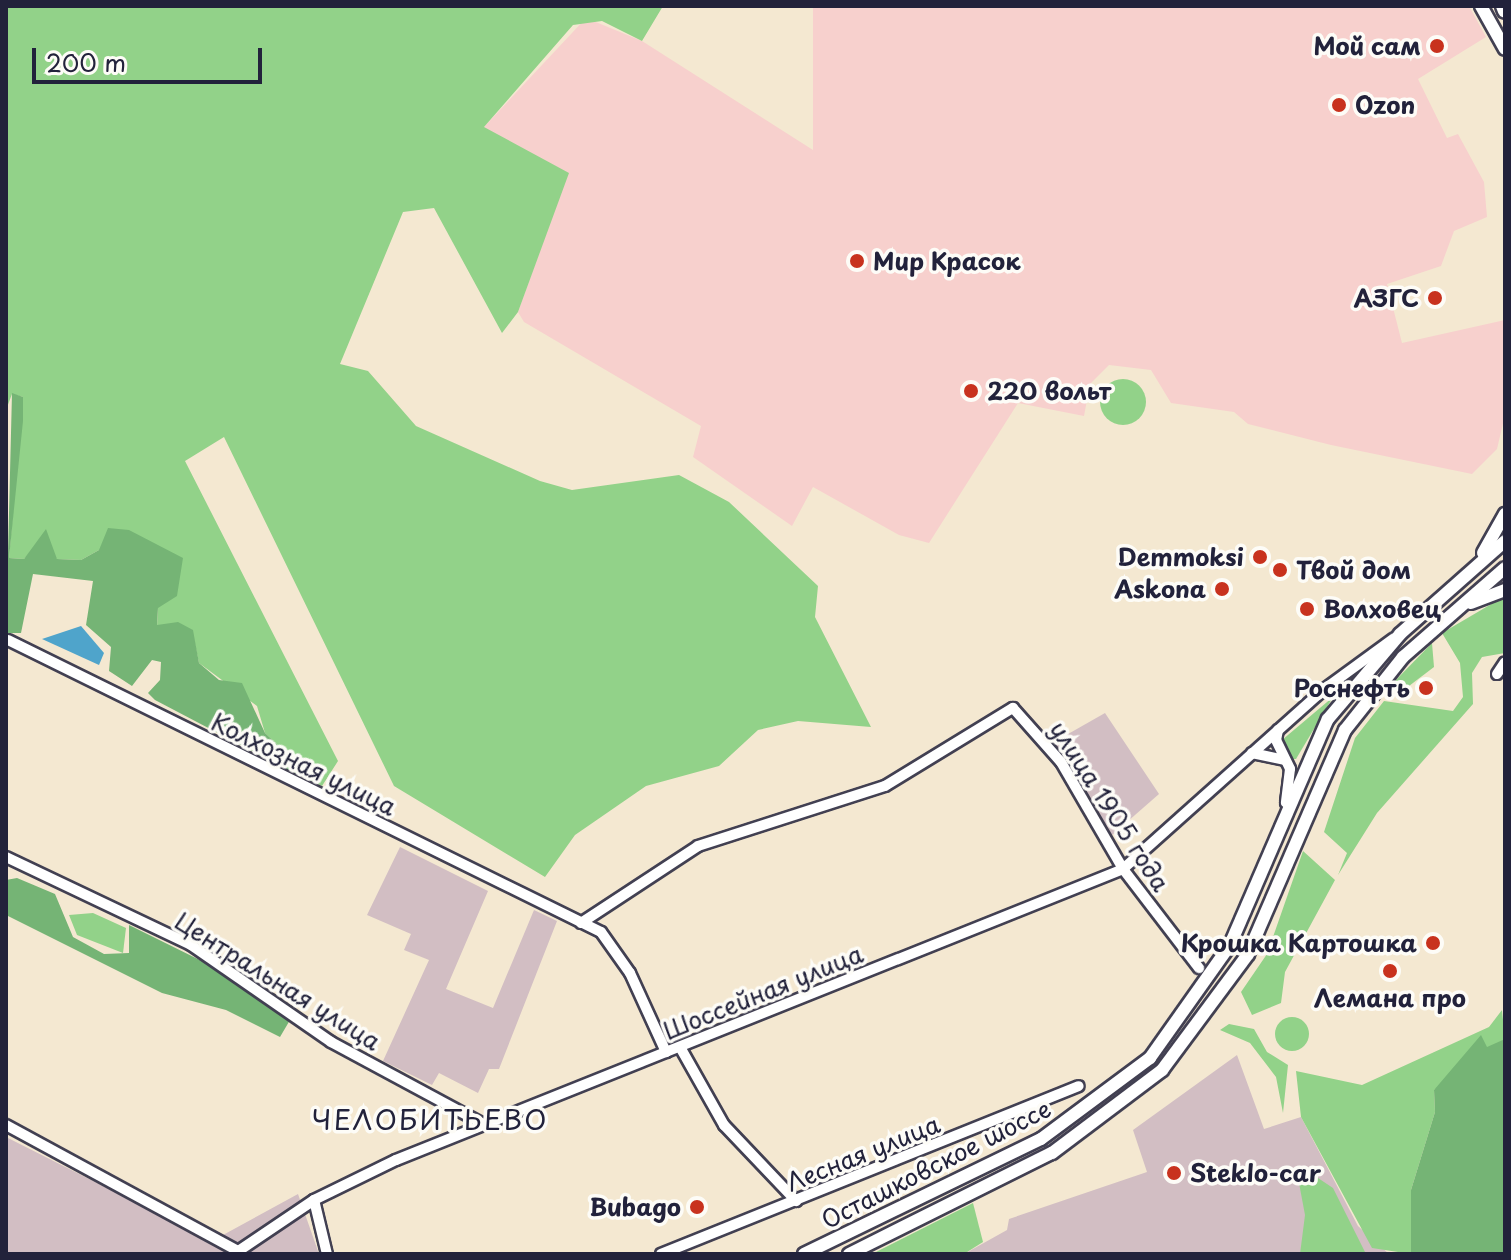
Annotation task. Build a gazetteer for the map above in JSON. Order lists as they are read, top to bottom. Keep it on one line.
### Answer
{"streets":{"main road":["Осташковское шоссе"],"street":["Колхозная улица","улица 1905 года","Центральная улица","Шоссейная улица","Лесная улица"]},"crossings":[["улица 1905 года","Шоссейная улица"],["Центральная улица","Шоссейная улица"],["Шоссейная улица","Осташковское шоссе"]],"districts":["ЧЕЛОБИТЬЕВО"],"places":["Мой сам","Ozon","Мир Красок","АЗГС","220 вольт","Demmoksi","Твой дом","Askona","Волховец","Роснефть","Крошка Картошка","Лемана про","Steklo-car","Bubago"],"scale_bar":"200 m"}
